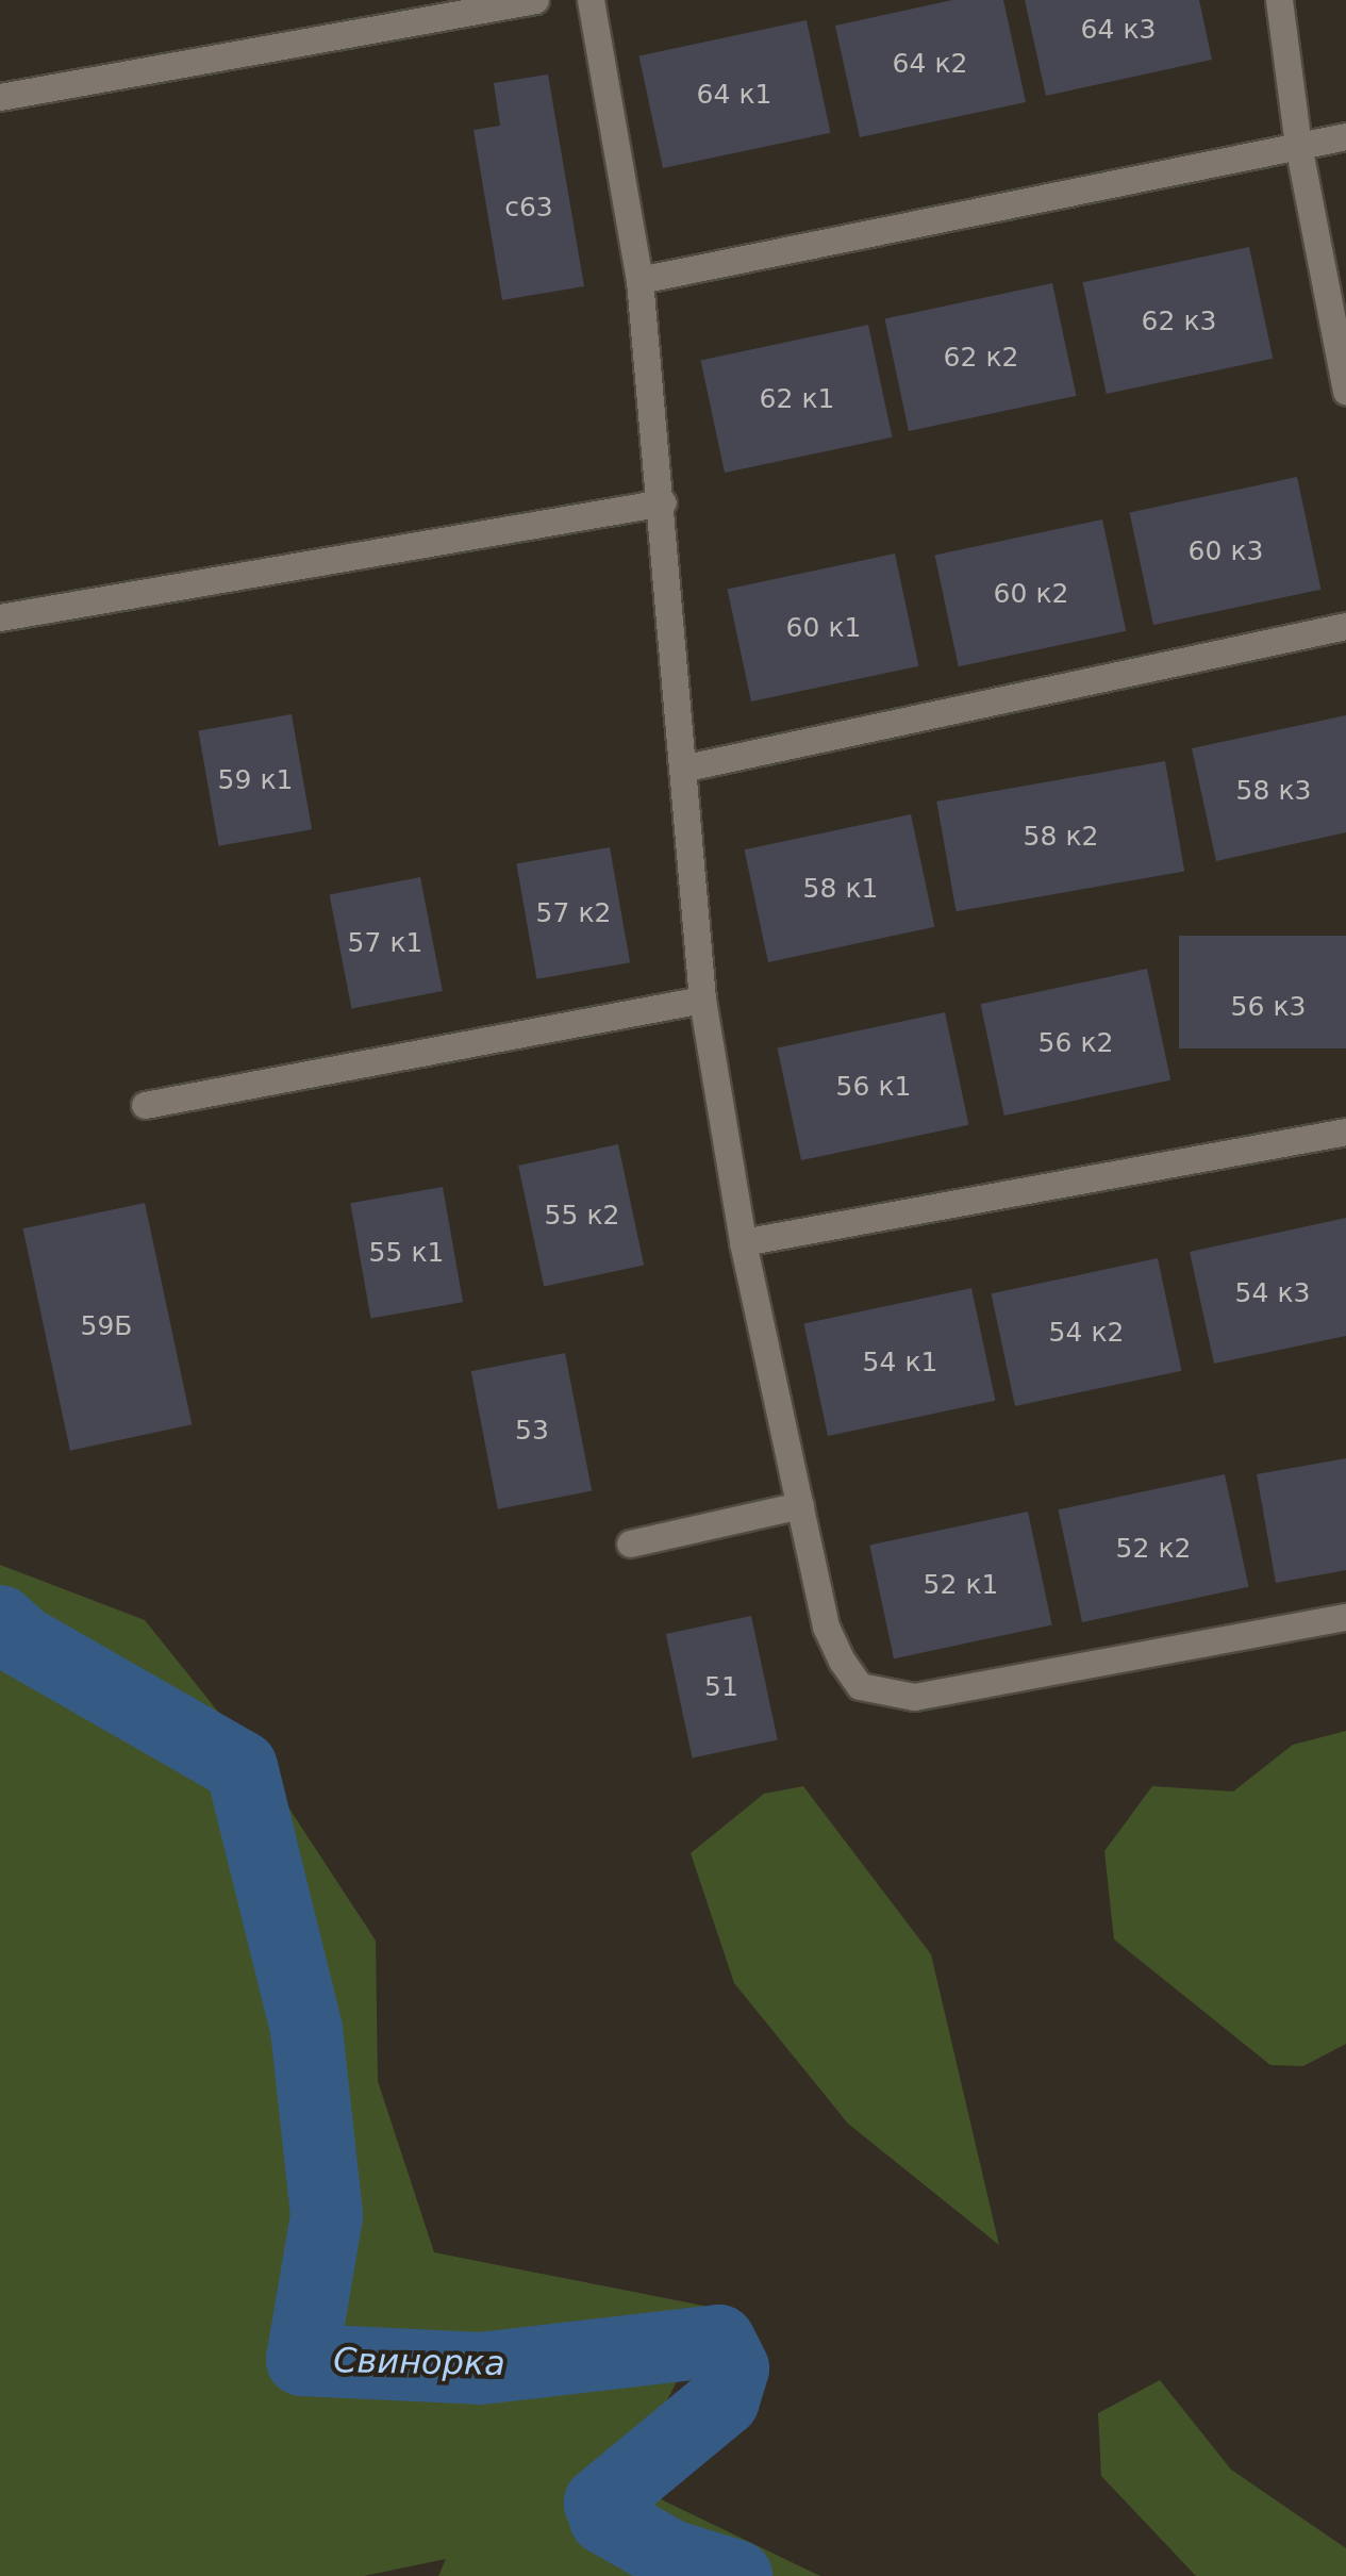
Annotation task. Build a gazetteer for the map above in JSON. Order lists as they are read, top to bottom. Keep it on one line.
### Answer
{"water":["Свинорка"],"house_numbers":["64 к3","64 к2","64 к1","с63","62 к3","62 к2","62 к1","60 к3","60 к2","60 к1","59 к1","58 к3","58 к2","58 к1","57 к2","57 к1","56 к3","56 к2","56 к1","55 к2","55 к1","54 к3","59Б","54 к2","54 к1","53","52 к2","52 к1","51"]}
